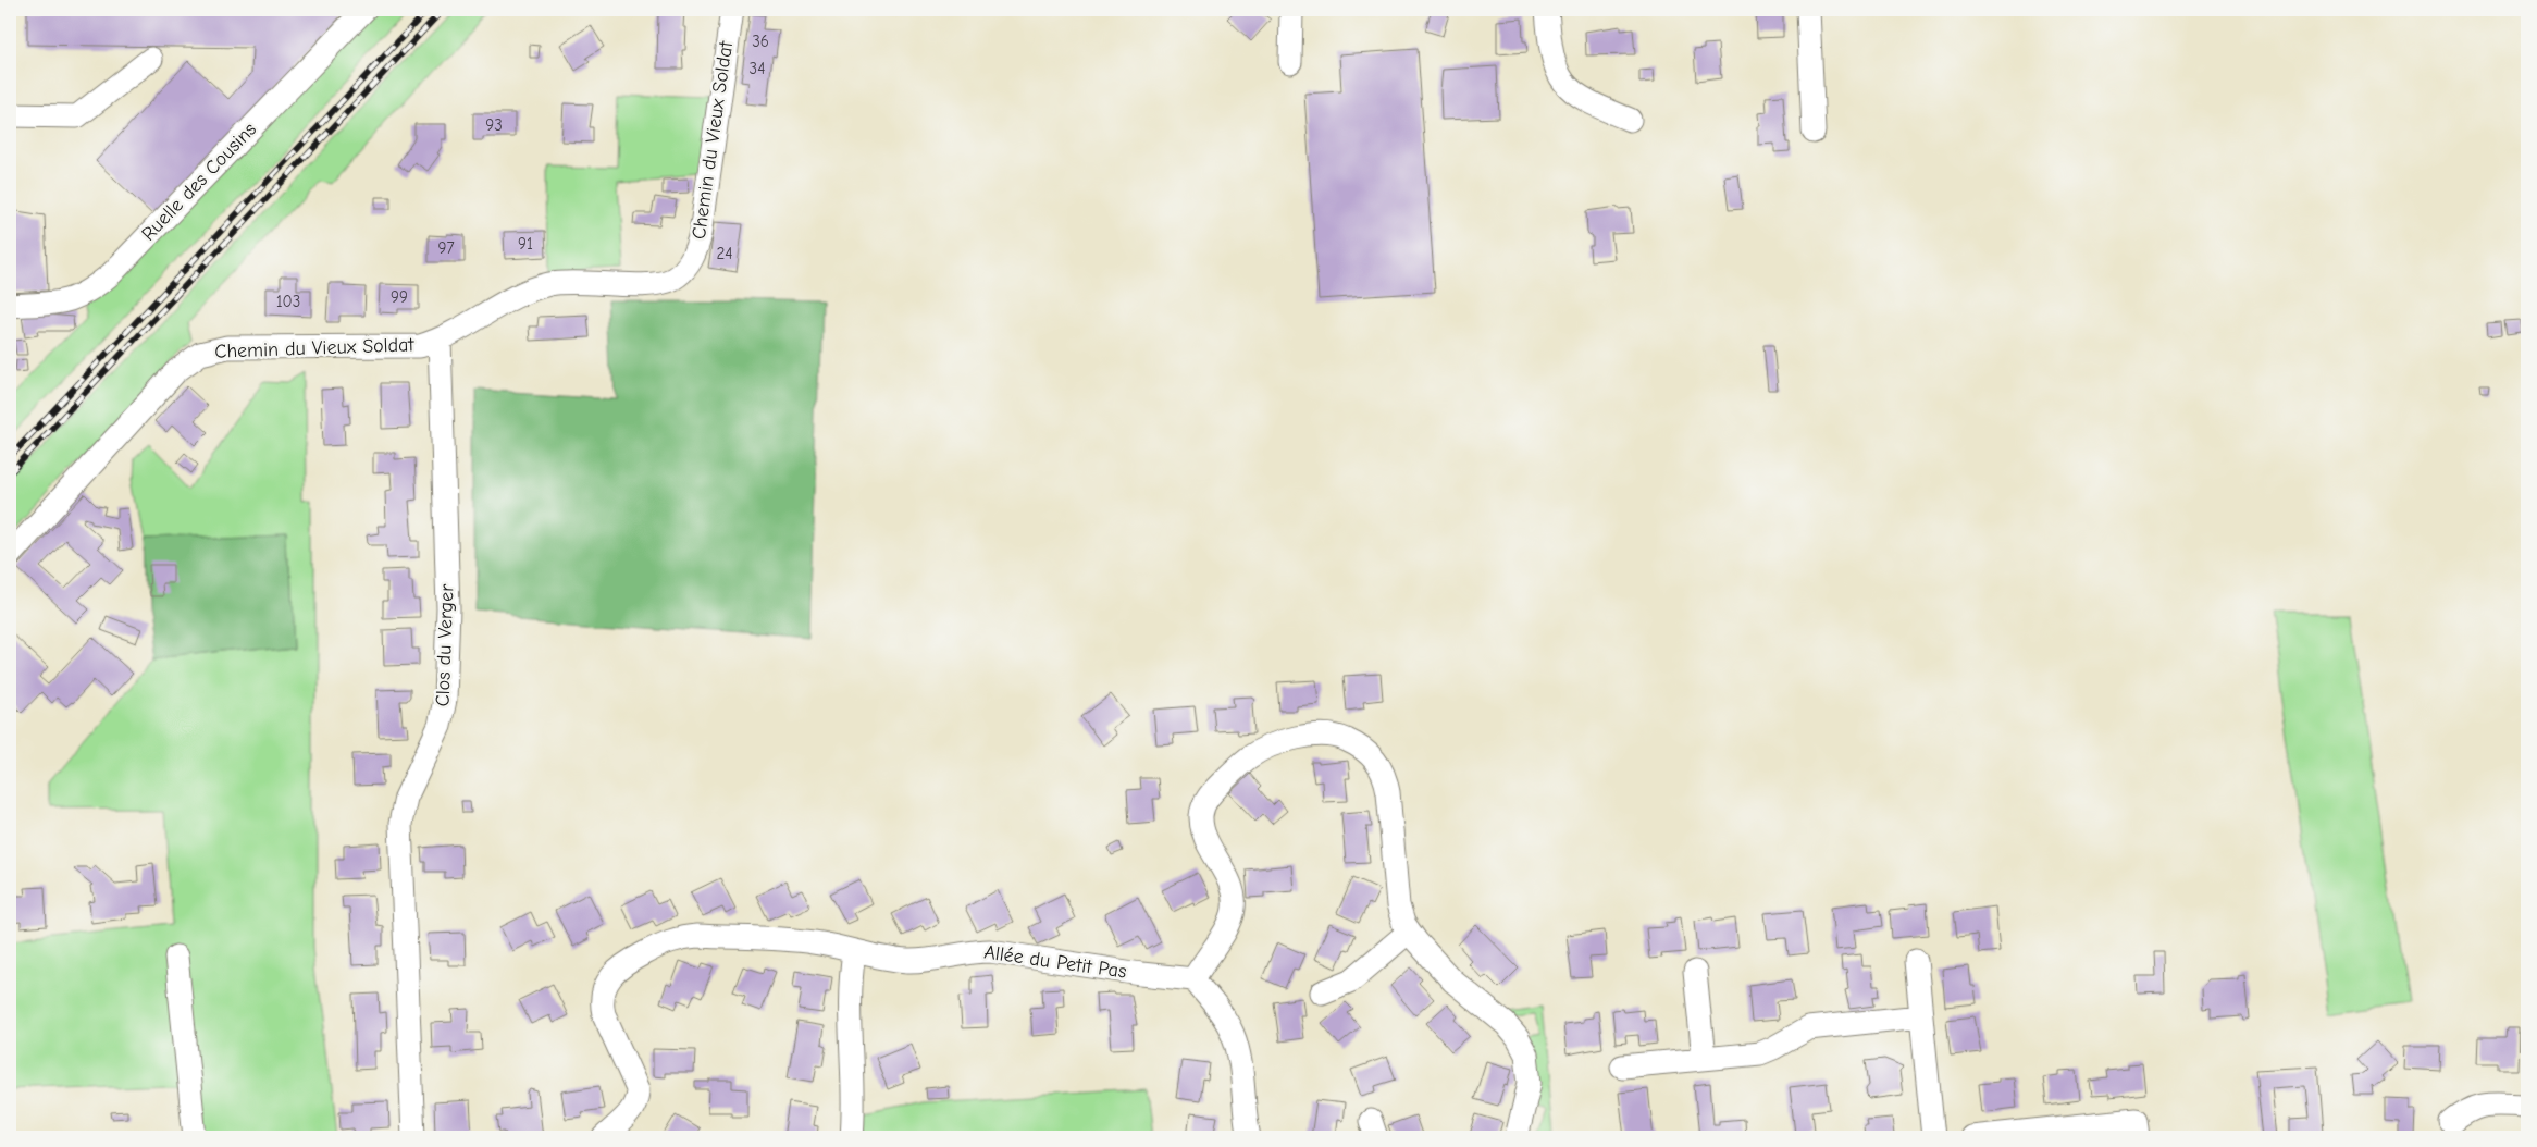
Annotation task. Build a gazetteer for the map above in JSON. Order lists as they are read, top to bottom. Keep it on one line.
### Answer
{"streets":{"street":["Chemin du Vieux Soldat","Ruelle des Cousins","Clos du Verger","Allée du Petit Pas"]},"crossings":[["Chemin du Vieux Soldat","Clos du Verger"]],"house_numbers":["36","34","93","91","97","24","99","103"]}
